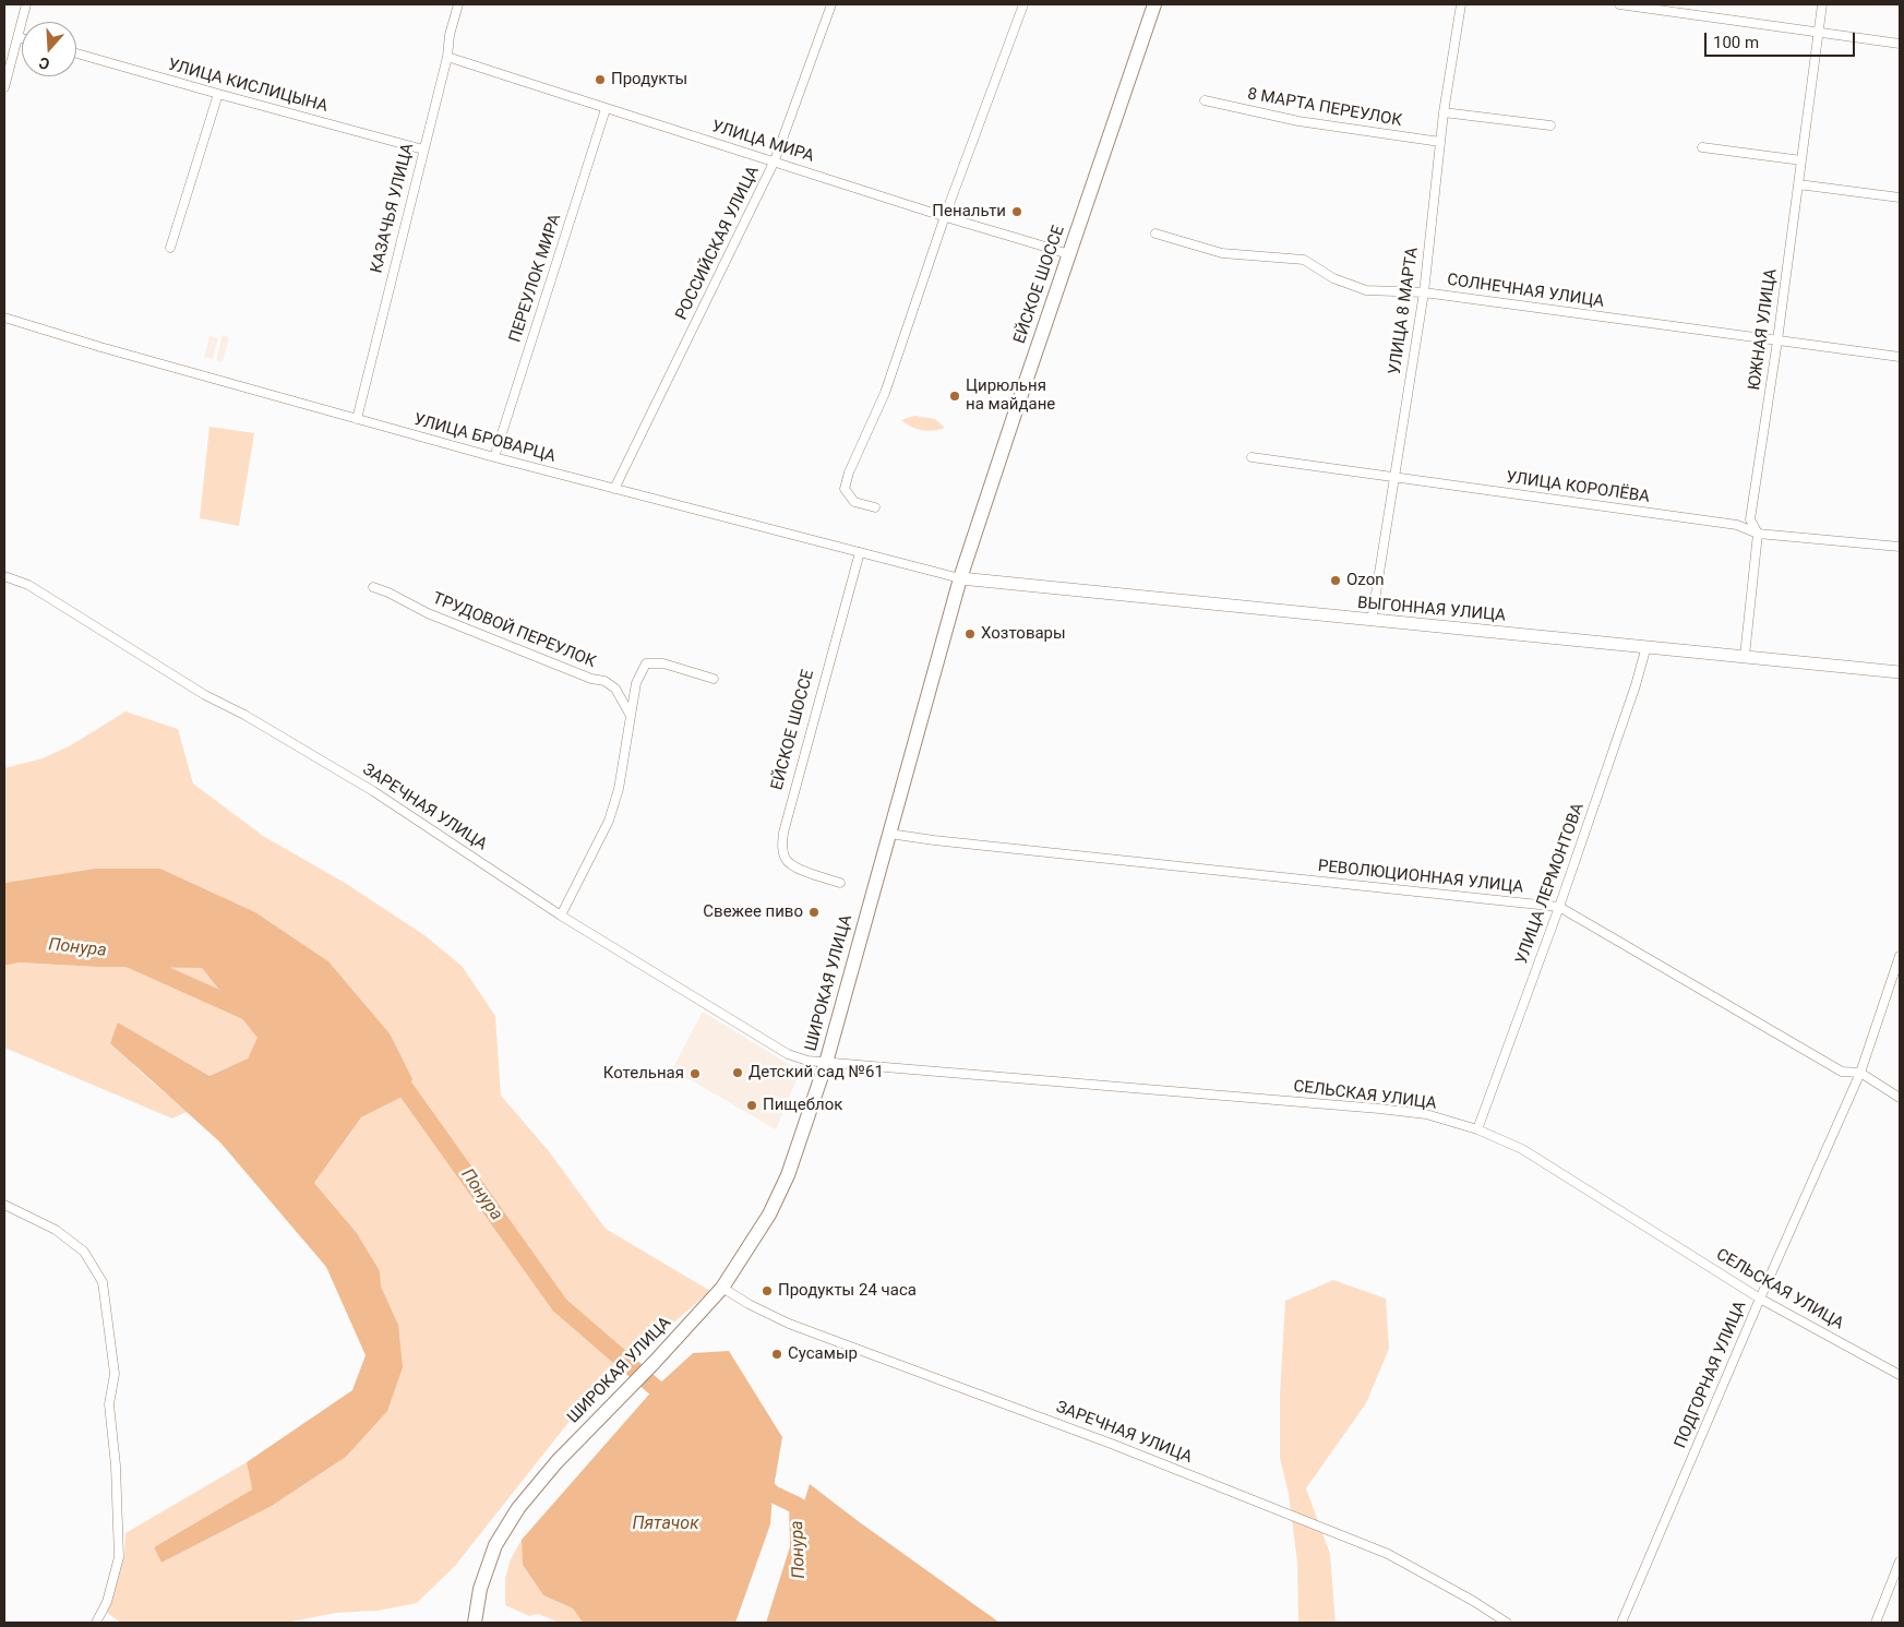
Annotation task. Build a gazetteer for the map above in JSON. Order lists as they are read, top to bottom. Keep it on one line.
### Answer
{"streets":{"main road":["ЕЙСКОЕ ШОССЕ","ШИРОКАЯ УЛИЦА"],"street":["УЛИЦА КИСЛИЦЫНА","8 МАРТА ПЕРЕУЛОК","УЛИЦА МИРА","КАЗАЧЬЯ УЛИЦА","РОССИЙСКАЯ УЛИЦА","ПЕРЕУЛОК МИРА","СОЛНЕЧНАЯ УЛИЦА","УЛИЦА 8 МАРТА","ЮЖНАЯ УЛИЦА","УЛИЦА БРОВАРЦА","УЛИЦА КОРОЛЁВА","ВЫГОННАЯ УЛИЦА","ТРУДОВОЙ ПЕРЕУЛОК","ЗАРЕЧНАЯ УЛИЦА","РЕВОЛЮЦИОННАЯ УЛИЦА","УЛИЦА ЛЕРМОНТОВА","СЕЛЬСКАЯ УЛИЦА","ПОДГОРНАЯ УЛИЦА"]},"crossings":[["УЛИЦА КИСЛИЦЫНА","КАЗАЧЬЯ УЛИЦА"],["8 МАРТА ПЕРЕУЛОК","УЛИЦА 8 МАРТА"],["УЛИЦА МИРА","КАЗАЧЬЯ УЛИЦА"],["УЛИЦА МИРА","РОССИЙСКАЯ УЛИЦА"],["УЛИЦА МИРА","ПЕРЕУЛОК МИРА"],["УЛИЦА МИРА","ЕЙСКОЕ ШОССЕ"],["КАЗАЧЬЯ УЛИЦА","УЛИЦА БРОВАРЦА"],["РОССИЙСКАЯ УЛИЦА","УЛИЦА БРОВАРЦА"],["ПЕРЕУЛОК МИРА","УЛИЦА БРОВАРЦА"],["ЕЙСКОЕ ШОССЕ","УЛИЦА БРОВАРЦА"],["ЕЙСКОЕ ШОССЕ","ВЫГОННАЯ УЛИЦА"],["ЕЙСКОЕ ШОССЕ","ШИРОКАЯ УЛИЦА"],["СОЛНЕЧНАЯ УЛИЦА","УЛИЦА 8 МАРТА"],["СОЛНЕЧНАЯ УЛИЦА","ЮЖНАЯ УЛИЦА"],["УЛИЦА 8 МАРТА","УЛИЦА КОРОЛЁВА"],["УЛИЦА 8 МАРТА","ВЫГОННАЯ УЛИЦА"],["ЮЖНАЯ УЛИЦА","УЛИЦА КОРОЛЁВА"],["ЮЖНАЯ УЛИЦА","ВЫГОННАЯ УЛИЦА"],["УЛИЦА БРОВАРЦА","ВЫГОННАЯ УЛИЦА"],["УЛИЦА БРОВАРЦА","ШИРОКАЯ УЛИЦА"],["ВЫГОННАЯ УЛИЦА","УЛИЦА ЛЕРМОНТОВА"],["ВЫГОННАЯ УЛИЦА","ШИРОКАЯ УЛИЦА"],["ЗАРЕЧНАЯ УЛИЦА","ШИРОКАЯ УЛИЦА"],["ЗАРЕЧНАЯ УЛИЦА","СЕЛЬСКАЯ УЛИЦА"],["РЕВОЛЮЦИОННАЯ УЛИЦА","УЛИЦА ЛЕРМОНТОВА"],["РЕВОЛЮЦИОННАЯ УЛИЦА","ШИРОКАЯ УЛИЦА"],["РЕВОЛЮЦИОННАЯ УЛИЦА","ПОДГОРНАЯ УЛИЦА"],["УЛИЦА ЛЕРМОНТОВА","СЕЛЬСКАЯ УЛИЦА"],["ШИРОКАЯ УЛИЦА","СЕЛЬСКАЯ УЛИЦА"],["СЕЛЬСКАЯ УЛИЦА","ПОДГОРНАЯ УЛИЦА"]],"water":["Понура","Пятачок"],"places":["Продукты","Пенальти","Цирюльня на майдане","Ozon","Хозтовары","Свежее пиво","Детский сад №61","Котельная","Пищеблок","Продукты 24 часа","Сусамыр"],"scale_bar":"100 m","north":"bottom"}
